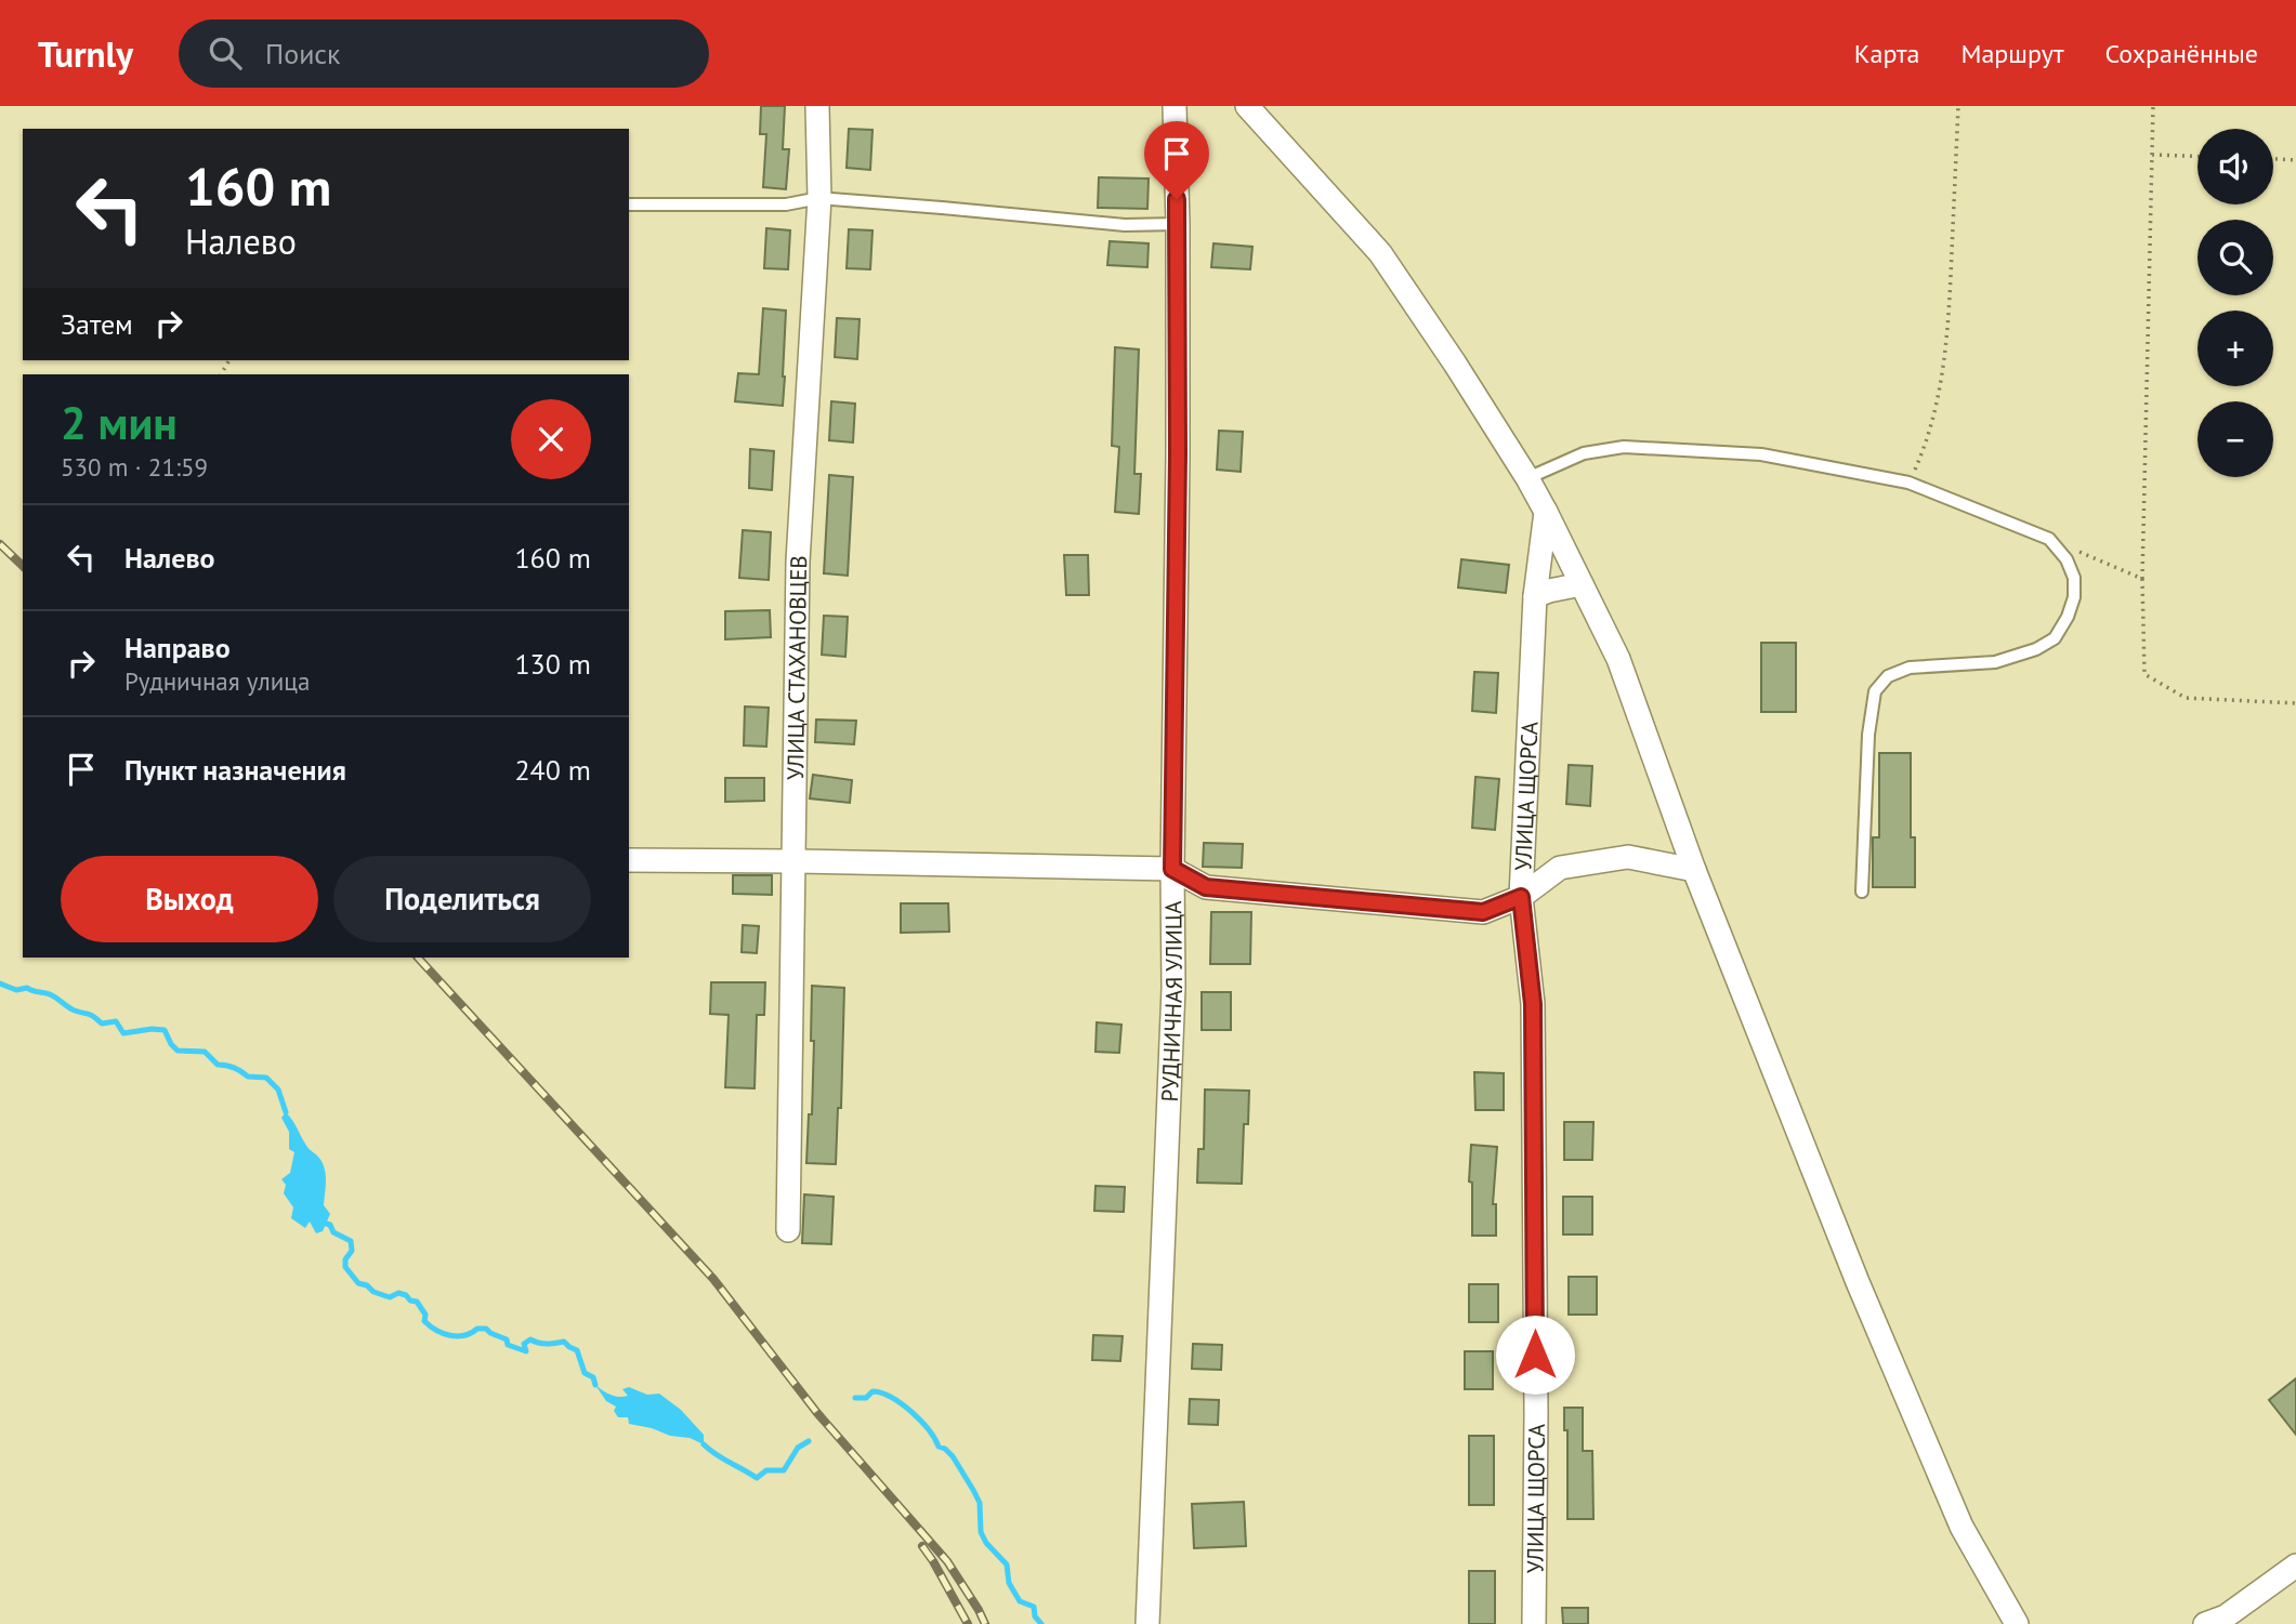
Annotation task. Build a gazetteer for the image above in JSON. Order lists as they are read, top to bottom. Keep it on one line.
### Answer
{"streets":{"street":["УЛИЦА СТАХАНОВЦЕВ","УЛИЦА ЩОРСА","РУДНИЧНАЯ УЛИЦА"]},"page":{"header":"Turnly","search":"Поиск","nav":["Карта","Маршрут","Сохранённые"],"map_buttons":["+","−"],"turn":["160 m","Налево"],"then":"Затем","heading":["2 мин","530 m · 21:59"],"list":[{"name":"Налево","value":"160 m"},{"name":"Направо","note":"Рудничная улица","value":"130 m"},{"name":"Пункт назначения","value":"240 m"}],"buttons":["Выход","Поделиться"]}}
